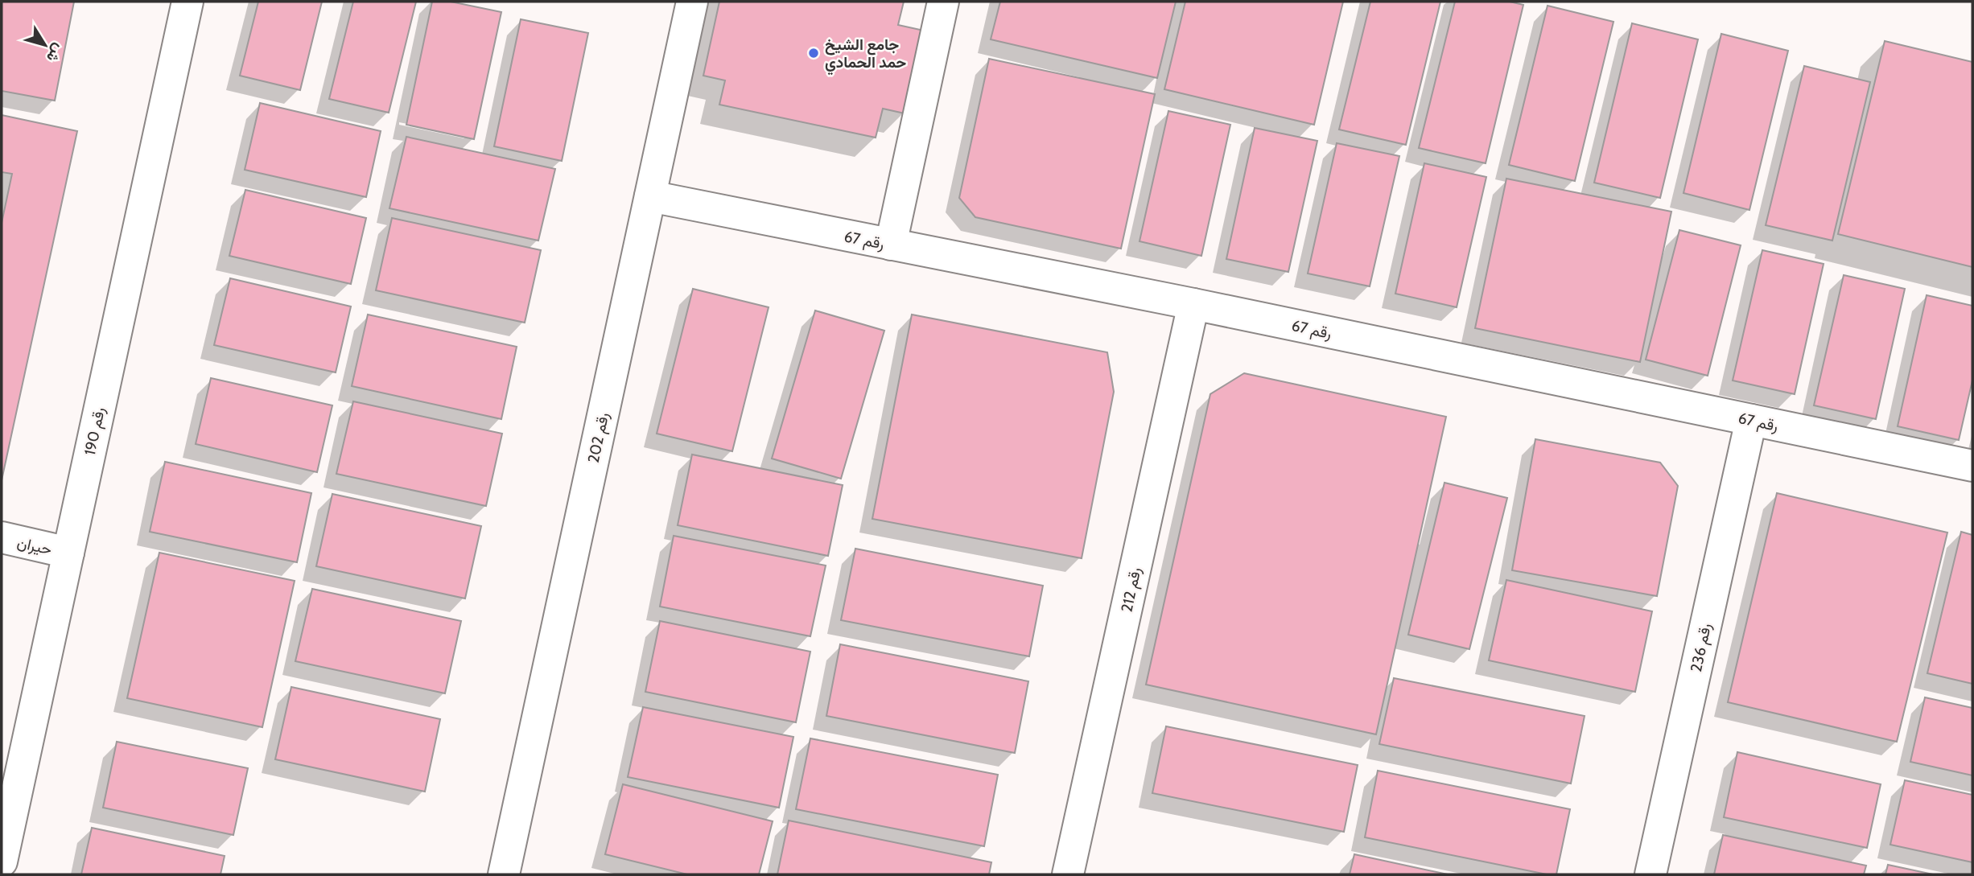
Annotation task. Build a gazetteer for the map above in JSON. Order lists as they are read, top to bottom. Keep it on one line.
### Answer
{"streets":{"street":["رقم 67","رقم 190","رقم 202","حيران","رقم 212","رقم 236"]},"crossings":[["رقم 67","رقم 202"],["رقم 67","رقم 212"],["رقم 67","رقم 236"],["رقم 190","حيران"]],"places":["جامع الشيخ حمد الحمادي"],"north":"bottom right"}
